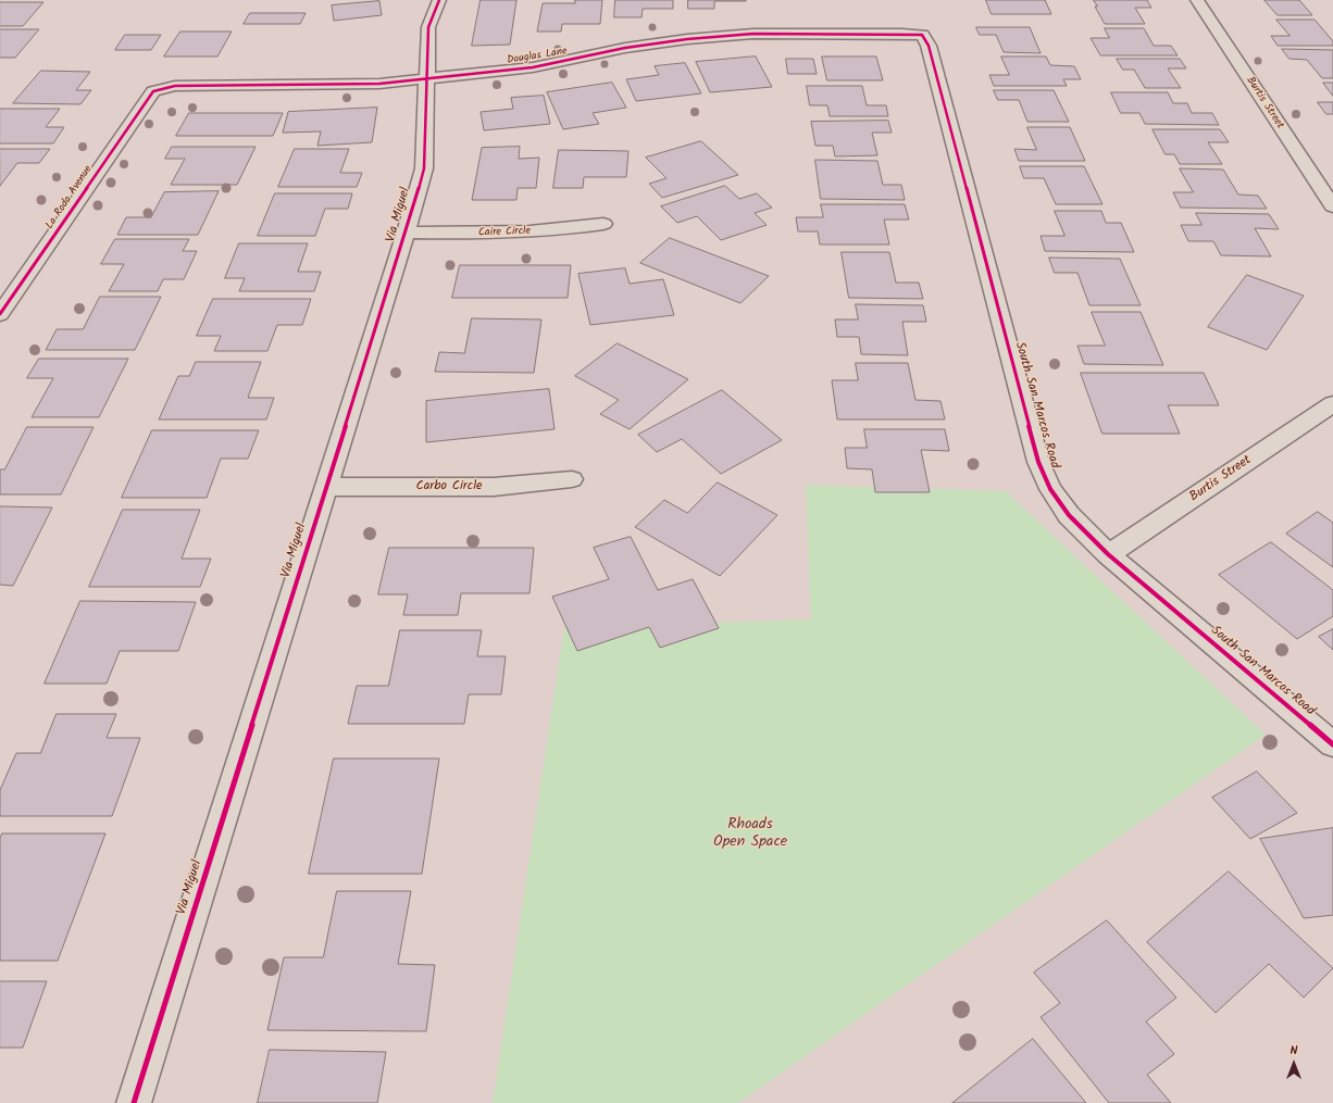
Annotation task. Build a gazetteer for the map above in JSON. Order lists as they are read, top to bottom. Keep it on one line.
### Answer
{"streets":{"street":["Douglas Lane","Burtis Street","La Roda Avenue","Via Miguel","Caire Circle","South San Marcos Road","Carbo Circle"]},"crossings":[["Douglas Lane","La Roda Avenue"],["Douglas Lane","Via Miguel"],["Douglas Lane","South San Marcos Road"],["Burtis Street","South San Marcos Road"],["Via Miguel","Caire Circle"],["Via Miguel","Carbo Circle"]],"parks":["Rhoads Open Space"],"north":"top"}
